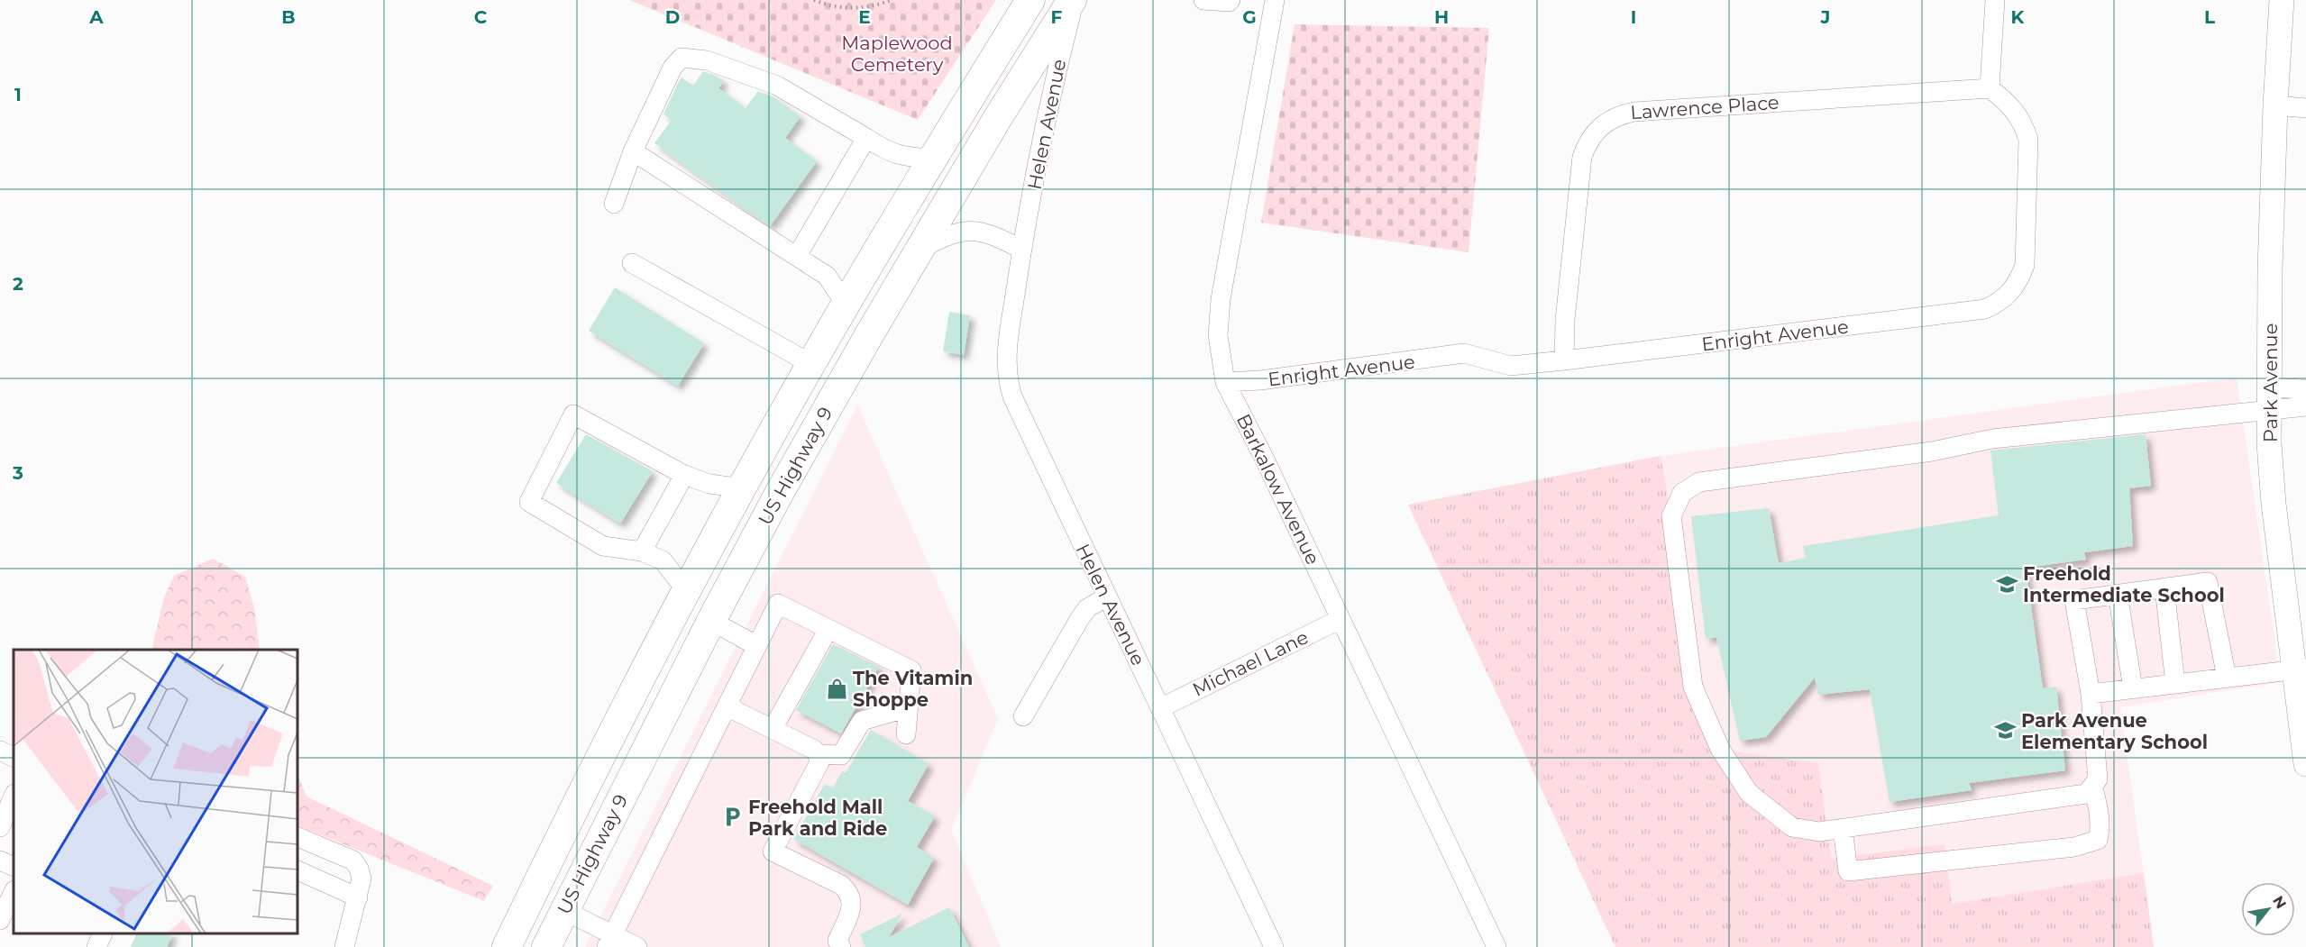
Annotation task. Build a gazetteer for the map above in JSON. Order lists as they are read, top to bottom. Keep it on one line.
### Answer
{"streets":{"highway":["US Highway 9"],"main road":["Park Avenue"],"street":["Lawrence Place","Helen Avenue","Enright Avenue","Barkalow Avenue","Michael Lane"]},"crossings":[["Lawrence Place","Enright Avenue"],["Helen Avenue","US Highway 9"],["Helen Avenue","Michael Lane"],["Enright Avenue","Barkalow Avenue"],["Barkalow Avenue","Michael Lane"]],"parks":["Maplewood Cemetery"],"places":{"school or university":["Freehold Intermediate School","Park Avenue Elementary School"],"shop":["The Vitamin Shoppe"],"parking":["Freehold Mall Park and Ride"]},"north":"top right","grid":{"columns":["A","B","C","D","E","F","G","H","I","J","K","L"],"rows":["1","2","3"]}}
